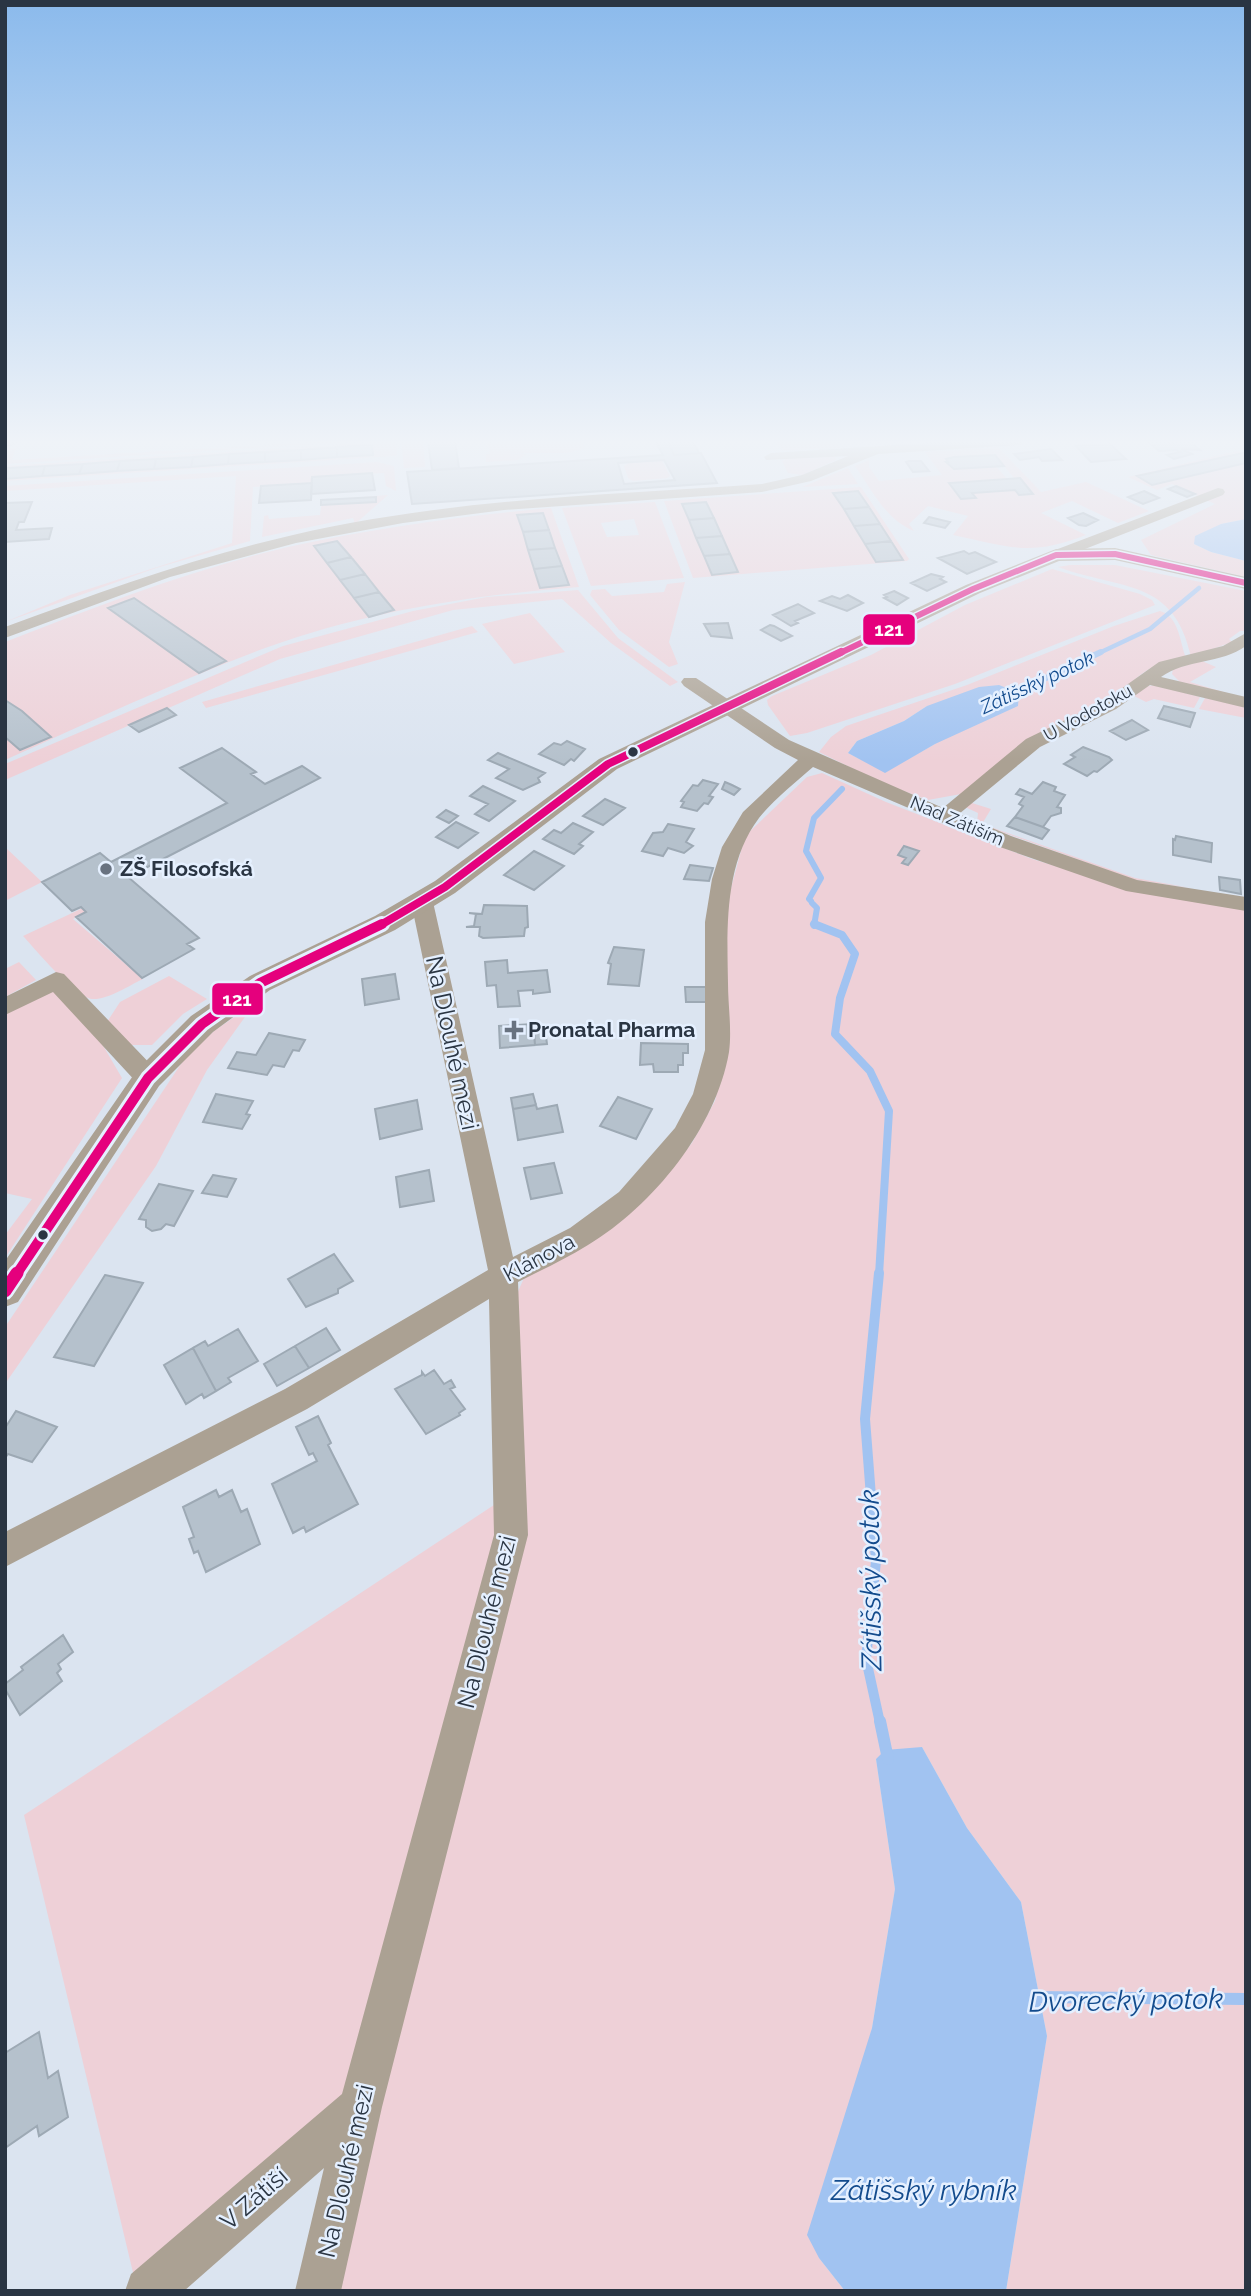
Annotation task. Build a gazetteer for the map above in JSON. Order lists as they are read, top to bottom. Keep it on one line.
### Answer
{"streets":{"street":["U Vodotoku","Nad Zátiším","Na Dlouhé mezi","Klánova","V Zátiší"]},"crossings":[["U Vodotoku","Nad Zátiším"],["Nad Zátiším","Klánova"],["Na Dlouhé mezi","Klánova"],["Na Dlouhé mezi","V Zátiší"]],"water":["Zátišský potok","Dvorecký potok","Zátišský rybník"],"places":{"other":["ZŠ Filosofská"],"health":["Pronatal Pharma"]},"lines":["transit line 121"]}
